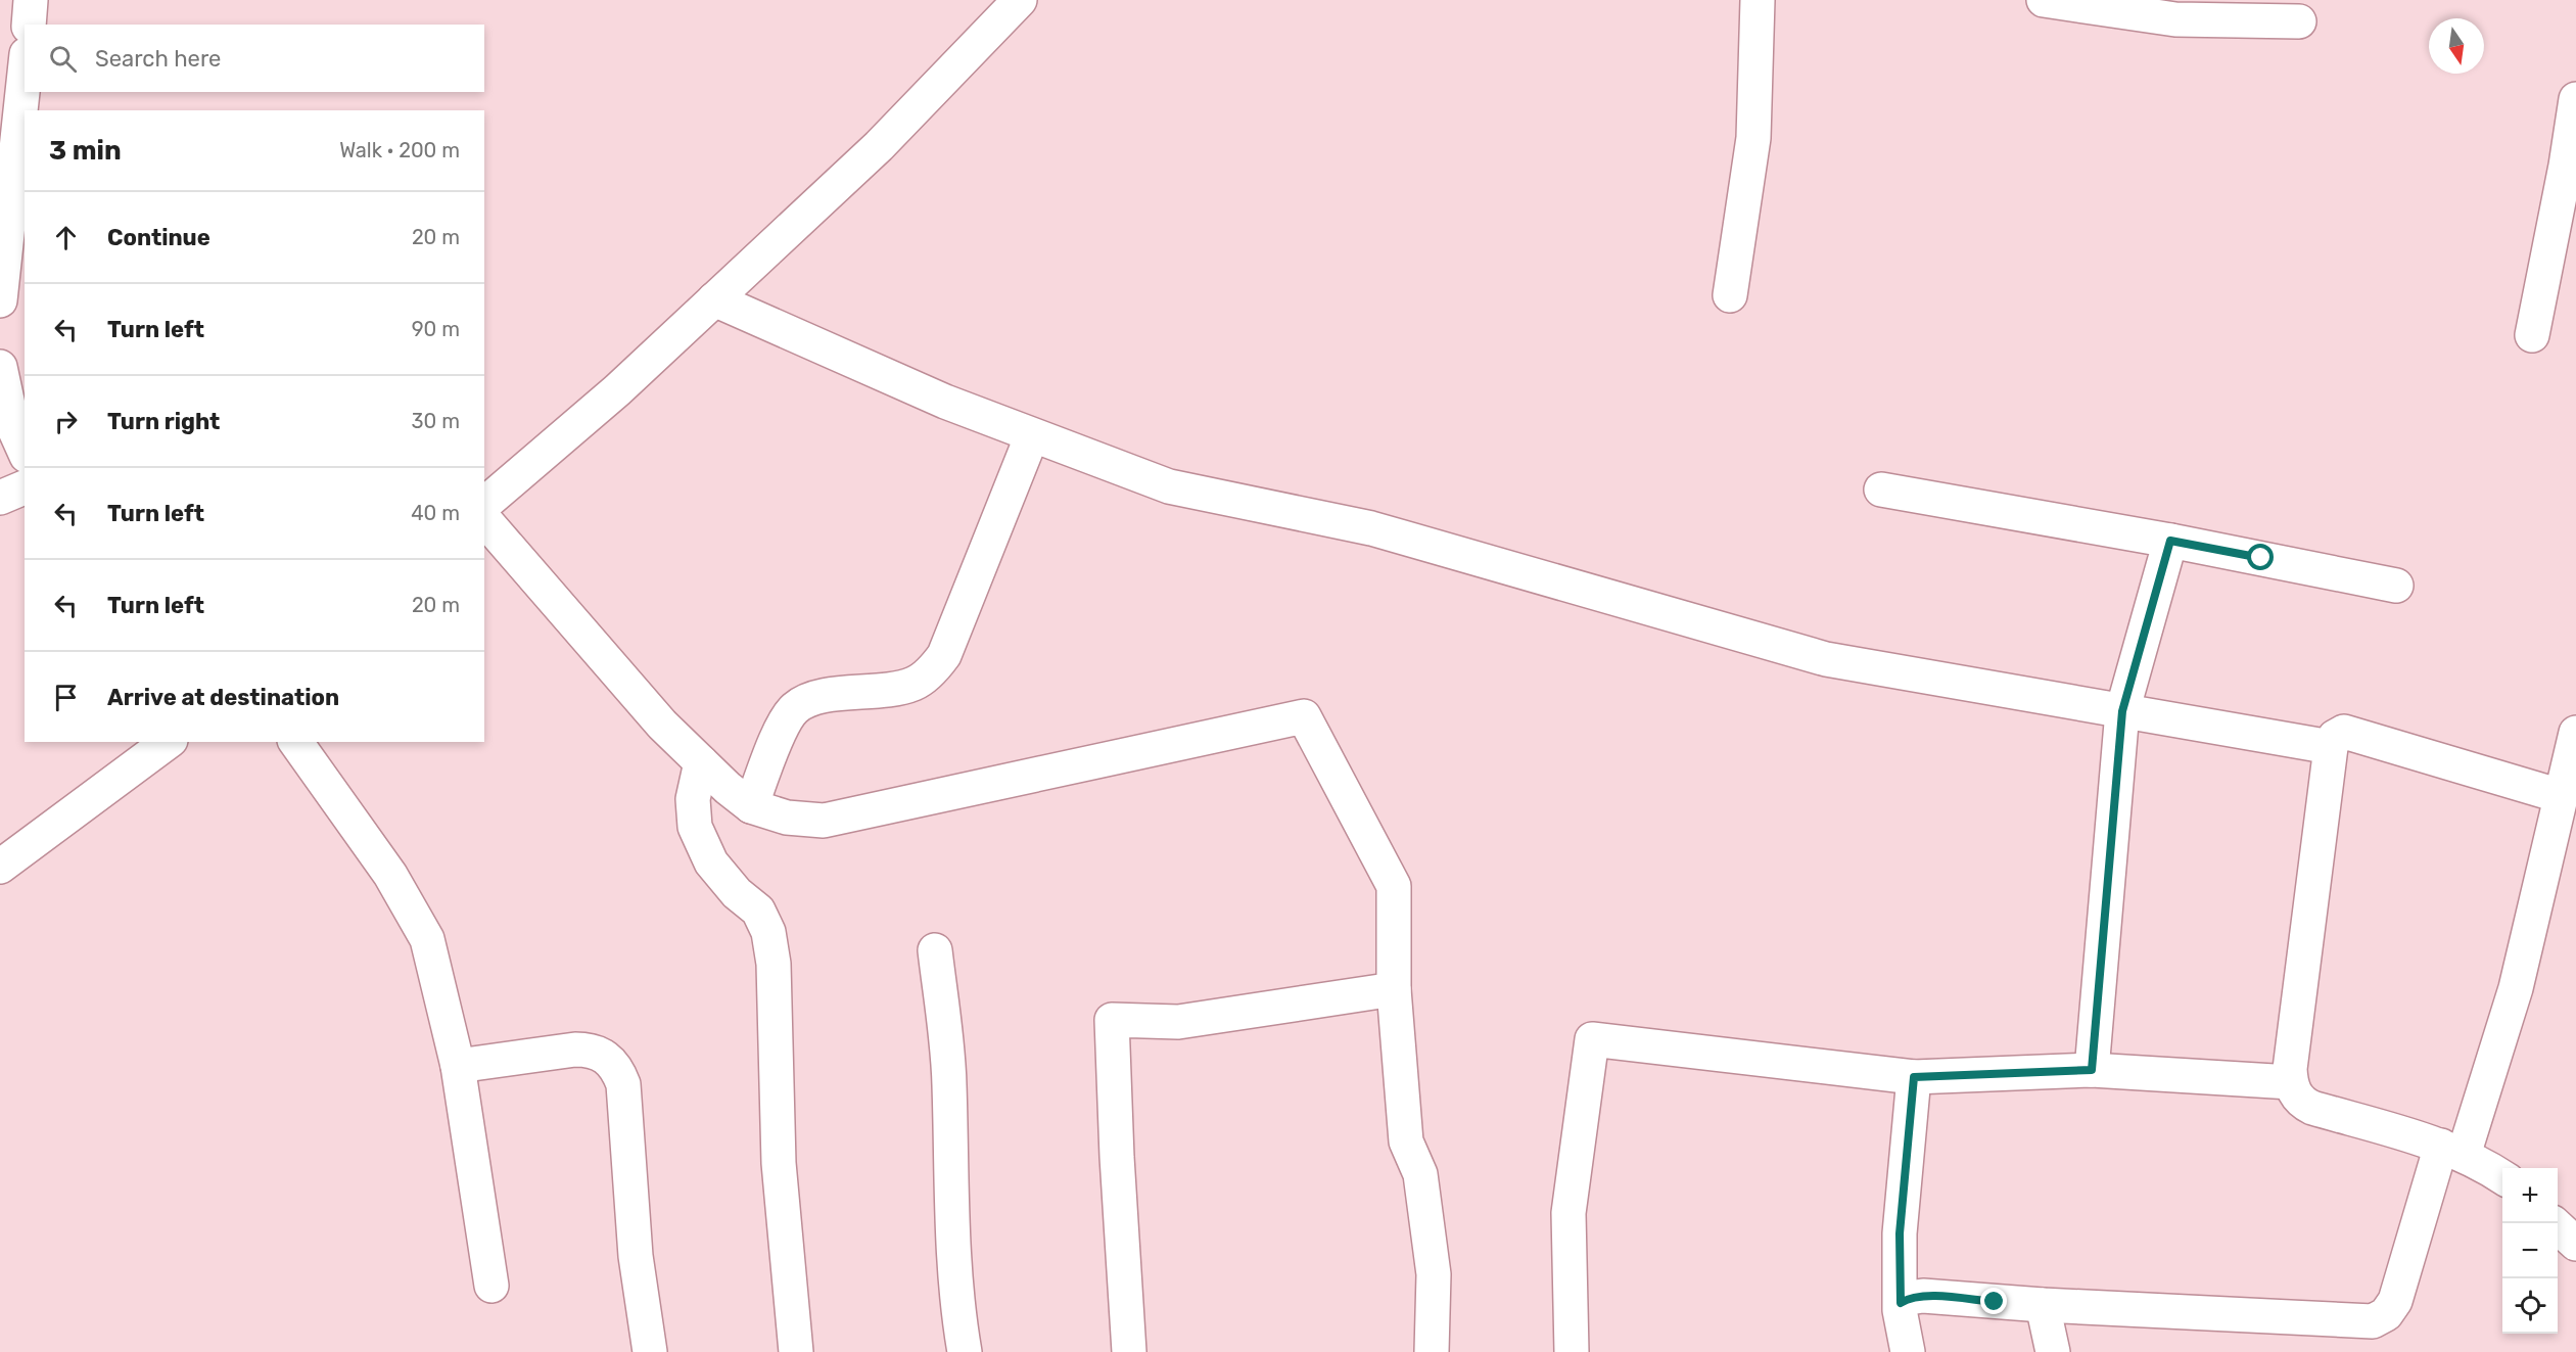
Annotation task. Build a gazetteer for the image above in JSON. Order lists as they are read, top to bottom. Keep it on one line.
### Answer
{"north":"bottom","page":{"search":"Search here","heading":["3 min","Walk · 200 m"],"list":[["Continue","20 m"],["Turn left","90 m"],["Turn right","30 m"],["Turn left","40 m"],["Turn left","20 m"],"Arrive at destination"],"map_buttons":["+","−"]}}
